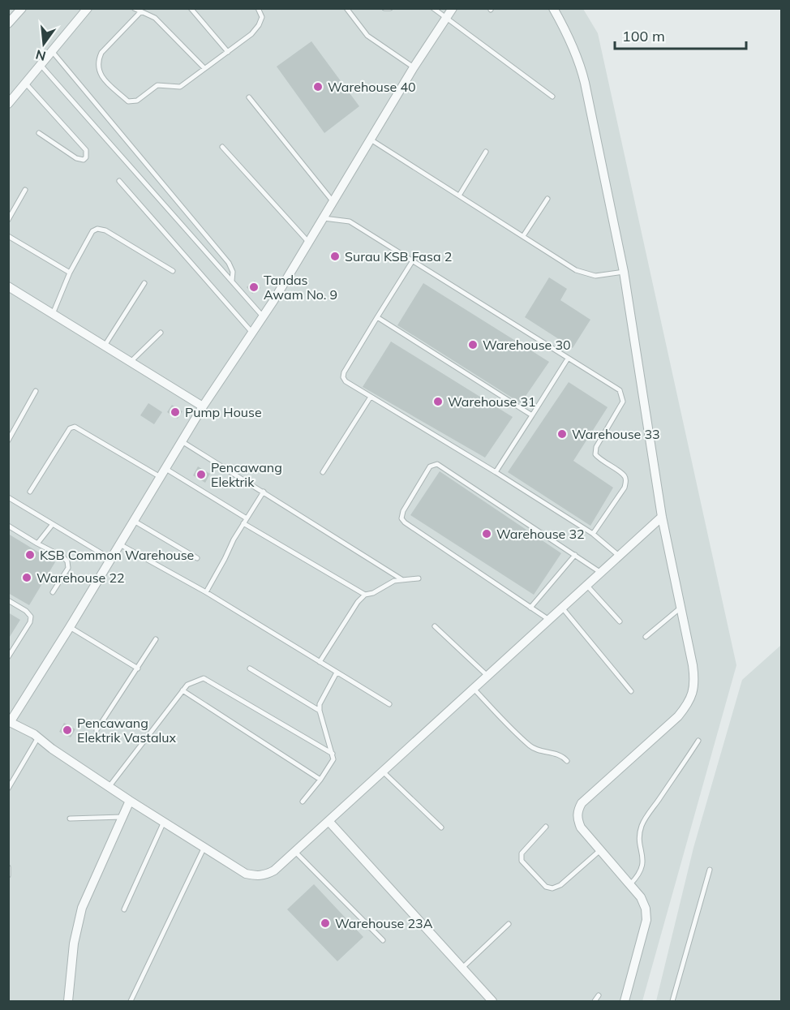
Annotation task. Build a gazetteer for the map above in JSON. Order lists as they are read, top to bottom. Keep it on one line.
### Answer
{"places":["Warehouse 40","Surau KSB Fasa 2","Tandas Awam No. 9","Warehouse 30","Warehouse 31","Pump House","Warehouse 33","Pencawang Elektrik","Warehouse 32","KSB Common Warehouse","Warehouse 22","Pencawang Elektrik Vastalux","Warehouse 23A"],"scale_bar":"100 m","north":"bottom"}
